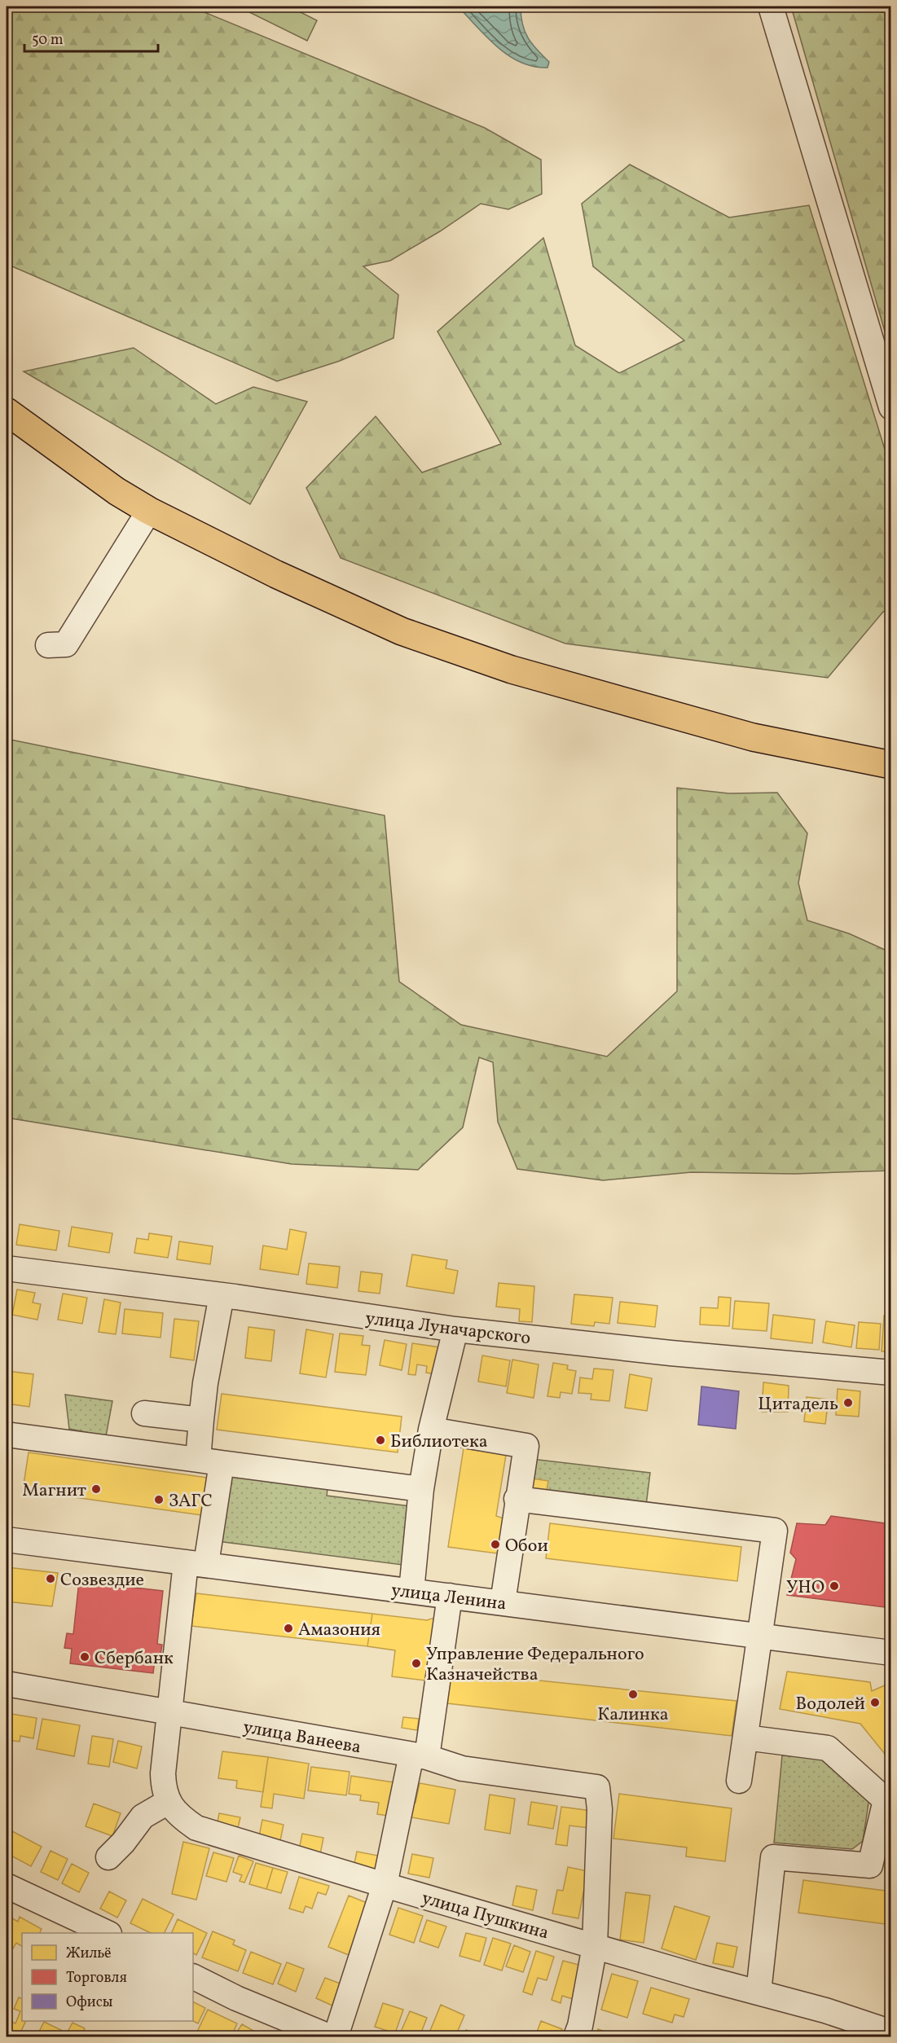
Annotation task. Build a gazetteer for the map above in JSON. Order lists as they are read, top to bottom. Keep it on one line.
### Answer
{"streets":{"street":["улица Луначарского","улица Ленина","улица Ванеева","улица Пушкина"]},"crossings":[["улица Ванеева","улица Пушкина"]],"places":["Цитадель","Библиотека","Магнит","ЗАГС","Обои","Созвездие","УНО","Амазония","Сбербанк","Управление Федерального Казначейства","Калинка","Водолей"],"legend":["Жильё","Торговля","Офисы"],"scale_bar":"50 m"}
